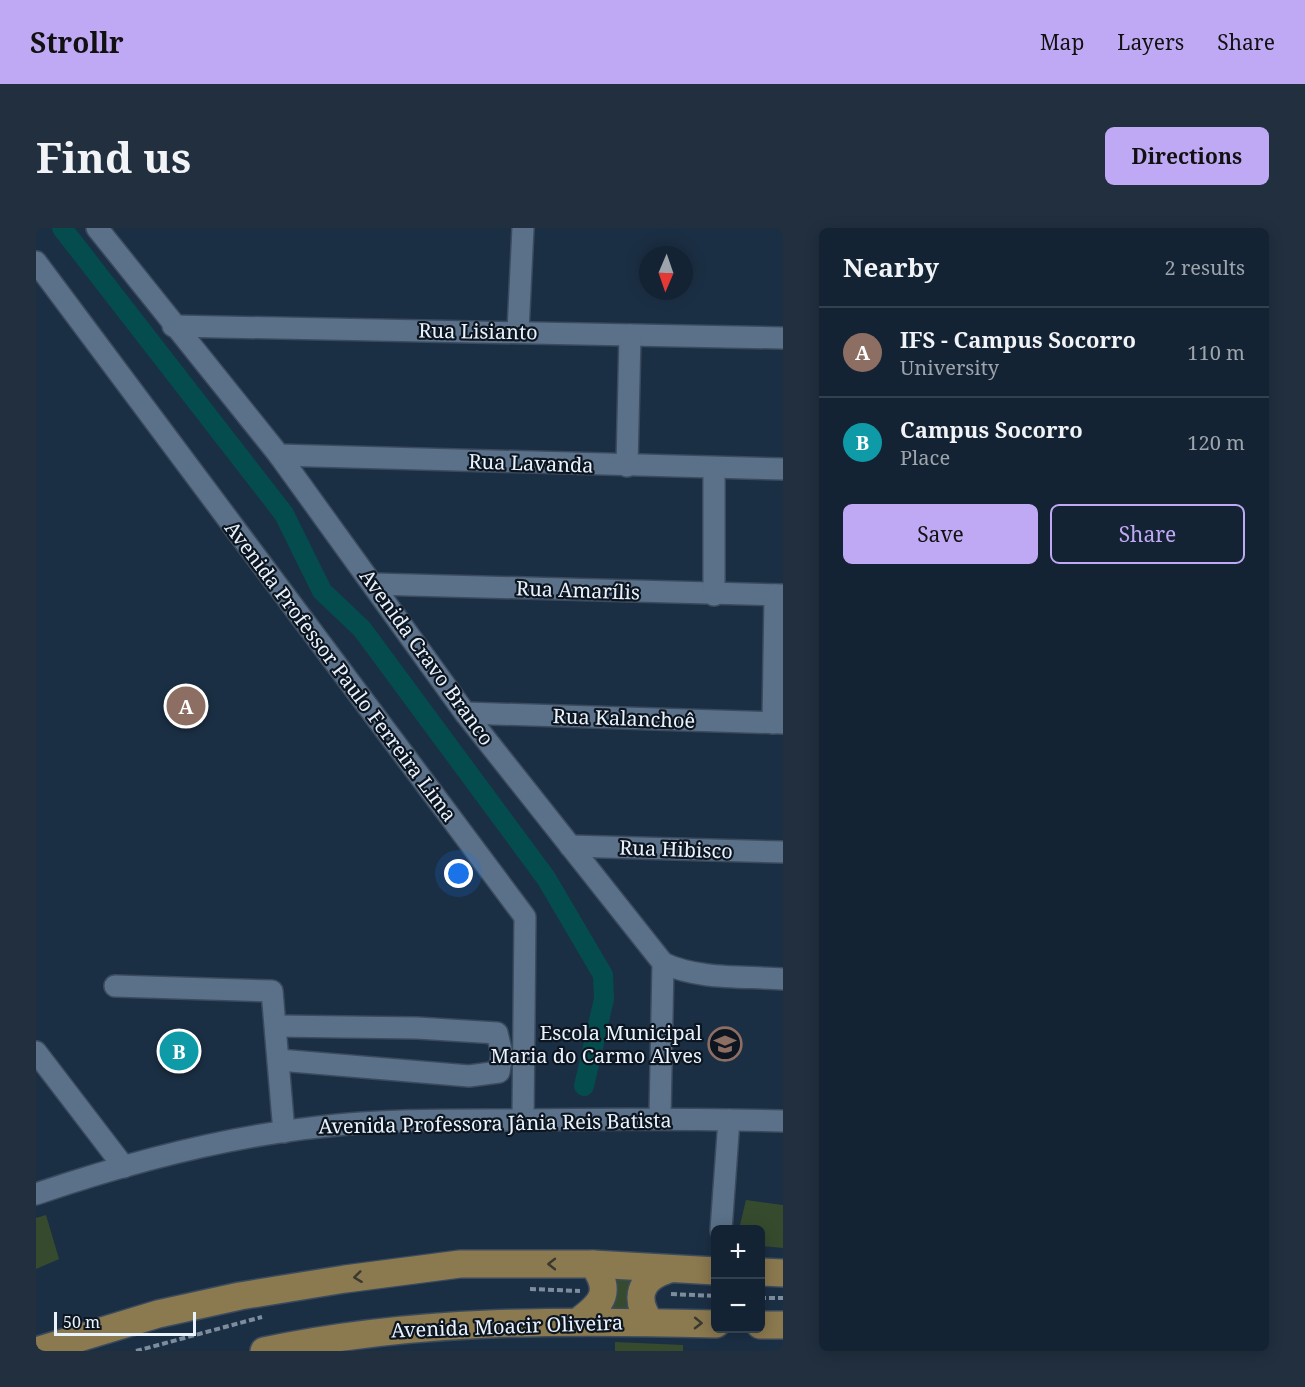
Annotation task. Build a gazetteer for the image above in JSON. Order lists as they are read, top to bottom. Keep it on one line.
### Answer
{"streets":{"main road":["Avenida Moacir Oliveira"],"street":["Rua Lisianto","Rua Lavanda","Rua Amarílis","Avenida Cravo Branco","Avenida Professor Paulo Ferreira Lima","Rua Kalanchoê","Rua Hibisco","Avenida Professora Jânia Reis Batista"]},"crossings":[["Rua Lisianto","Avenida Cravo Branco"],["Rua Lavanda","Avenida Cravo Branco"],["Rua Amarílis","Avenida Cravo Branco"],["Avenida Cravo Branco","Rua Kalanchoê"],["Avenida Cravo Branco","Rua Hibisco"],["Avenida Professor Paulo Ferreira Lima","Avenida Professora Jânia Reis Batista"]],"places":{"school or university":["Escola Municipal Maria do Carmo Alves"]},"scale_bar":"50 m","north":"bottom","page":{"header":"Strollr","nav":["Map","Layers","Share"],"buttons":["Directions",["Save","Share"]],"title":"Find us","heading":["Nearby","2 results"],"list":[{"mark":"A","name":"IFS - Campus Socorro","note":"University","value":"110 m"},{"mark":"B","name":"Campus Socorro","note":"Place","value":"120 m"}],"pins":["A","B"],"map_buttons":["+","−"],"scale":"50 m"}}
